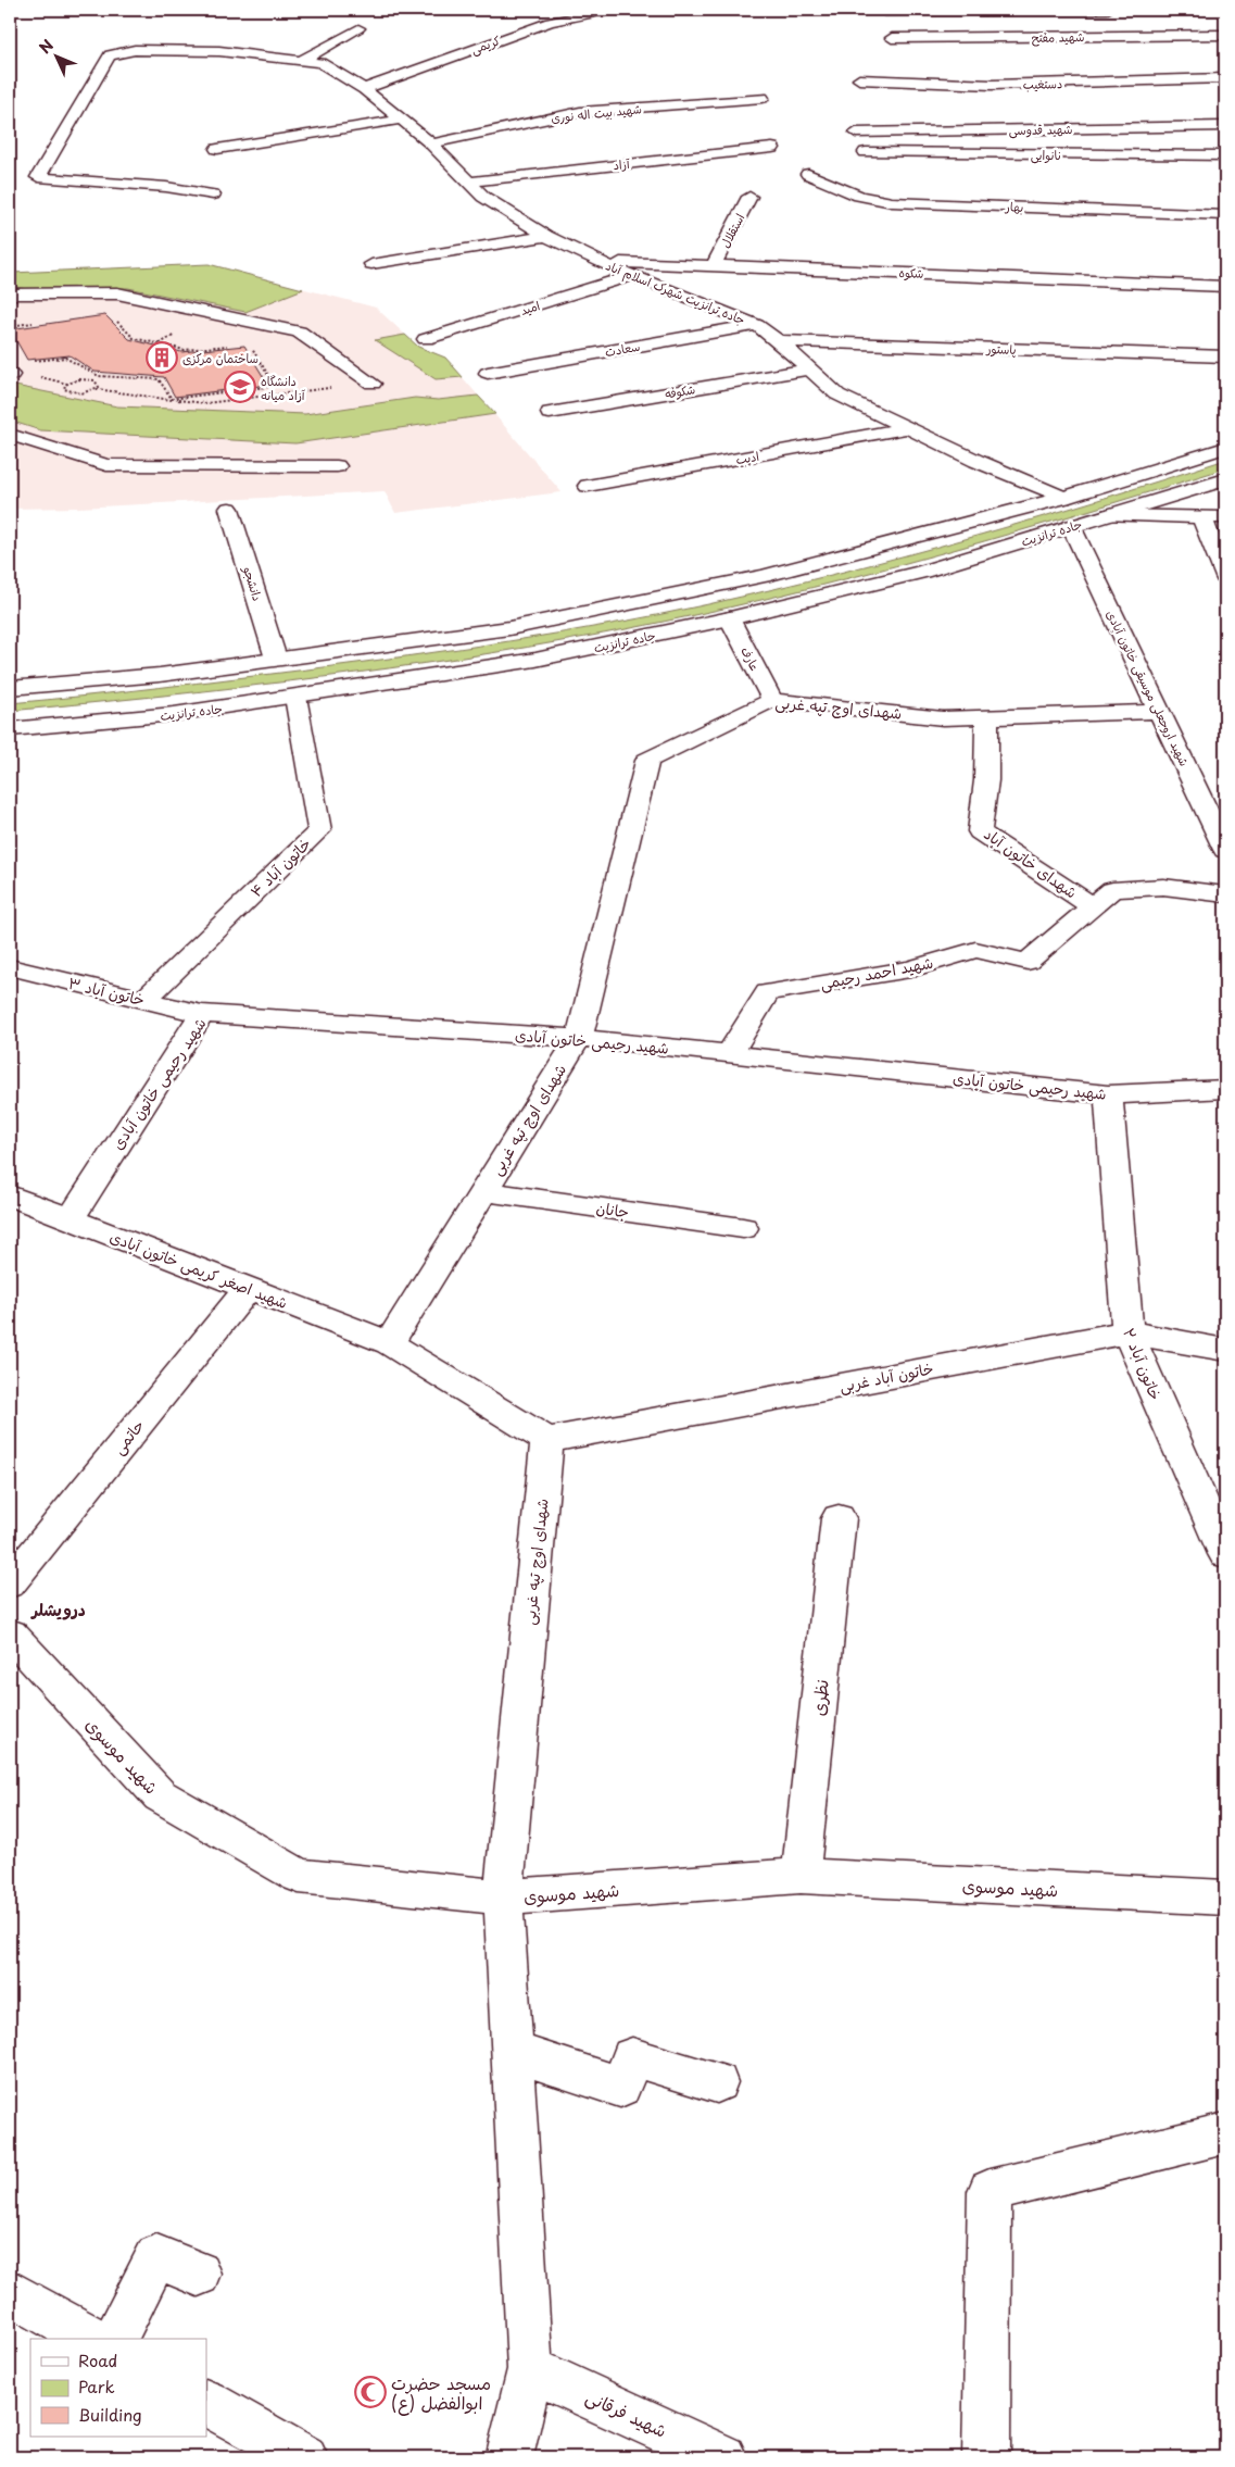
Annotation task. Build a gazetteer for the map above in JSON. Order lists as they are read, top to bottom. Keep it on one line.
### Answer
{"streets":{"street":["شهید مفتح","کریمی","دستغیب","شهید بیت اله نوری","شهید قدوسی","نانوایی","آزاد","بهار","استقلال","شکوه","جاده ترانزیت شهرک اسلام آباد","امید","سعادت","پاستور","شکوفه","ادیب","جاده ترانزیت","دانشجو","عارف","شهید اروجعلی موسیقی خاتون آبادی","شهدای اوچ تپه غربی","شهدای خاتون آباد","خاتون آباد ۴","شهید احمد رحیمی","خاتون آباد ۳","شهید رحیمی خاتون آبادی","جانان","شهید اصغر کریمی خاتون آبادی","خاتون آباد ۲","خاتون آباد غربی","حاتمی","نظری","شهید موسوی","شهید فرقانی"]},"crossings":[["کریمی","جاده ترانزیت شهرک اسلام آباد"],["شهید بیت اله نوری","جاده ترانزیت شهرک اسلام آباد"],["آزاد","جاده ترانزیت شهرک اسلام آباد"],["استقلال","شکوه"],["شکوه","جاده ترانزیت شهرک اسلام آباد"],["جاده ترانزیت شهرک اسلام آباد","امید"],["جاده ترانزیت شهرک اسلام آباد","سعادت"],["جاده ترانزیت شهرک اسلام آباد","پاستور"],["جاده ترانزیت شهرک اسلام آباد","شکوفه"],["جاده ترانزیت شهرک اسلام آباد","ادیب"],["جاده ترانزیت","عارف"],["جاده ترانزیت","شهید اروجعلی موسیقی خاتون آبادی"],["جاده ترانزیت","خاتون آباد ۴"],["عارف","شهدای اوچ تپه غربی"],["شهید اروجعلی موسیقی خاتون آبادی","شهدای اوچ تپه غربی"],["شهدای اوچ تپه غربی","شهدای خاتون آباد"],["شهدای اوچ تپه غربی","شهید رحیمی خاتون آبادی"],["شهدای اوچ تپه غربی","جانان"],["شهدای اوچ تپه غربی","شهید اصغر کریمی خاتون آبادی"],["شهدای اوچ تپه غربی","خاتون آباد غربی"],["شهدای اوچ تپه غربی","شهید موسوی"],["شهدای اوچ تپه غربی","شهید فرقانی"],["شهدای خاتون آباد","شهید احمد رحیمی"],["خاتون آباد ۴","خاتون آباد ۳"],["شهید احمد رحیمی","شهید رحیمی خاتون آبادی"],["خاتون آباد ۳","شهید رحیمی خاتون آبادی"],["شهید رحیمی خاتون آبادی","شهید اصغر کریمی خاتون آبادی"],["شهید رحیمی خاتون آبادی","خاتون آباد ۲"],["شهید اصغر کریمی خاتون آبادی","حاتمی"],["خاتون آباد ۲","خاتون آباد غربی"],["نظری","شهید موسوی"]],"districts":["درویشلر"],"places":{"building":["ساختمان مرکزی"],"school or university":["دانشگاه آزاد میانه"],"mosque":["مسجد حضرت ابوالفضل (ع)"]},"legend":["Road","Park","Building"],"north":"top left"}
